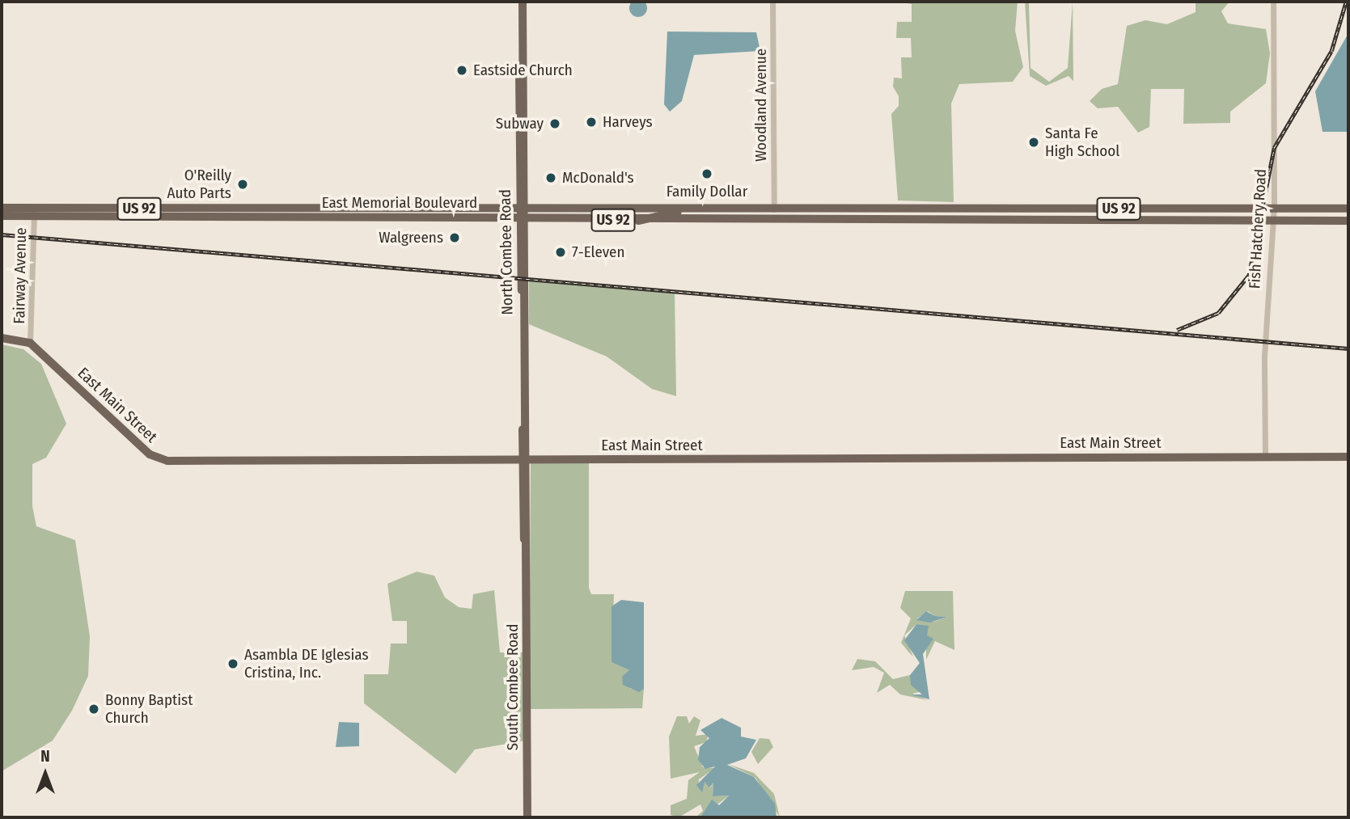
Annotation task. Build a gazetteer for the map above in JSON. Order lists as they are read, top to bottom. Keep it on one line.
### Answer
{"streets":{"main road":["East Memorial Boulevard","US 92","North Combee Road","East Main Street","South Combee Road"],"street":["Woodland Avenue","Fish Hatchery Road","Fairway Avenue"]},"crossings":[["Woodland Avenue","US 92"],["East Memorial Boulevard","US 92"],["East Memorial Boulevard","North Combee Road"],["US 92","Fish Hatchery Road"],["US 92","North Combee Road"],["US 92","Fairway Avenue"],["Fish Hatchery Road","East Main Street"],["North Combee Road","East Main Street"],["North Combee Road","South Combee Road"],["Fairway Avenue","East Main Street"],["East Main Street","South Combee Road"]],"places":["Eastside Church","Harveys","Subway","Santa Fe High School","Family Dollar","McDonald's","O'Reilly Auto Parts","Walgreens","7-Eleven","Asambla DE Iglesias Cristina, Inc.","Bonny Baptist Church"],"north":"top"}
